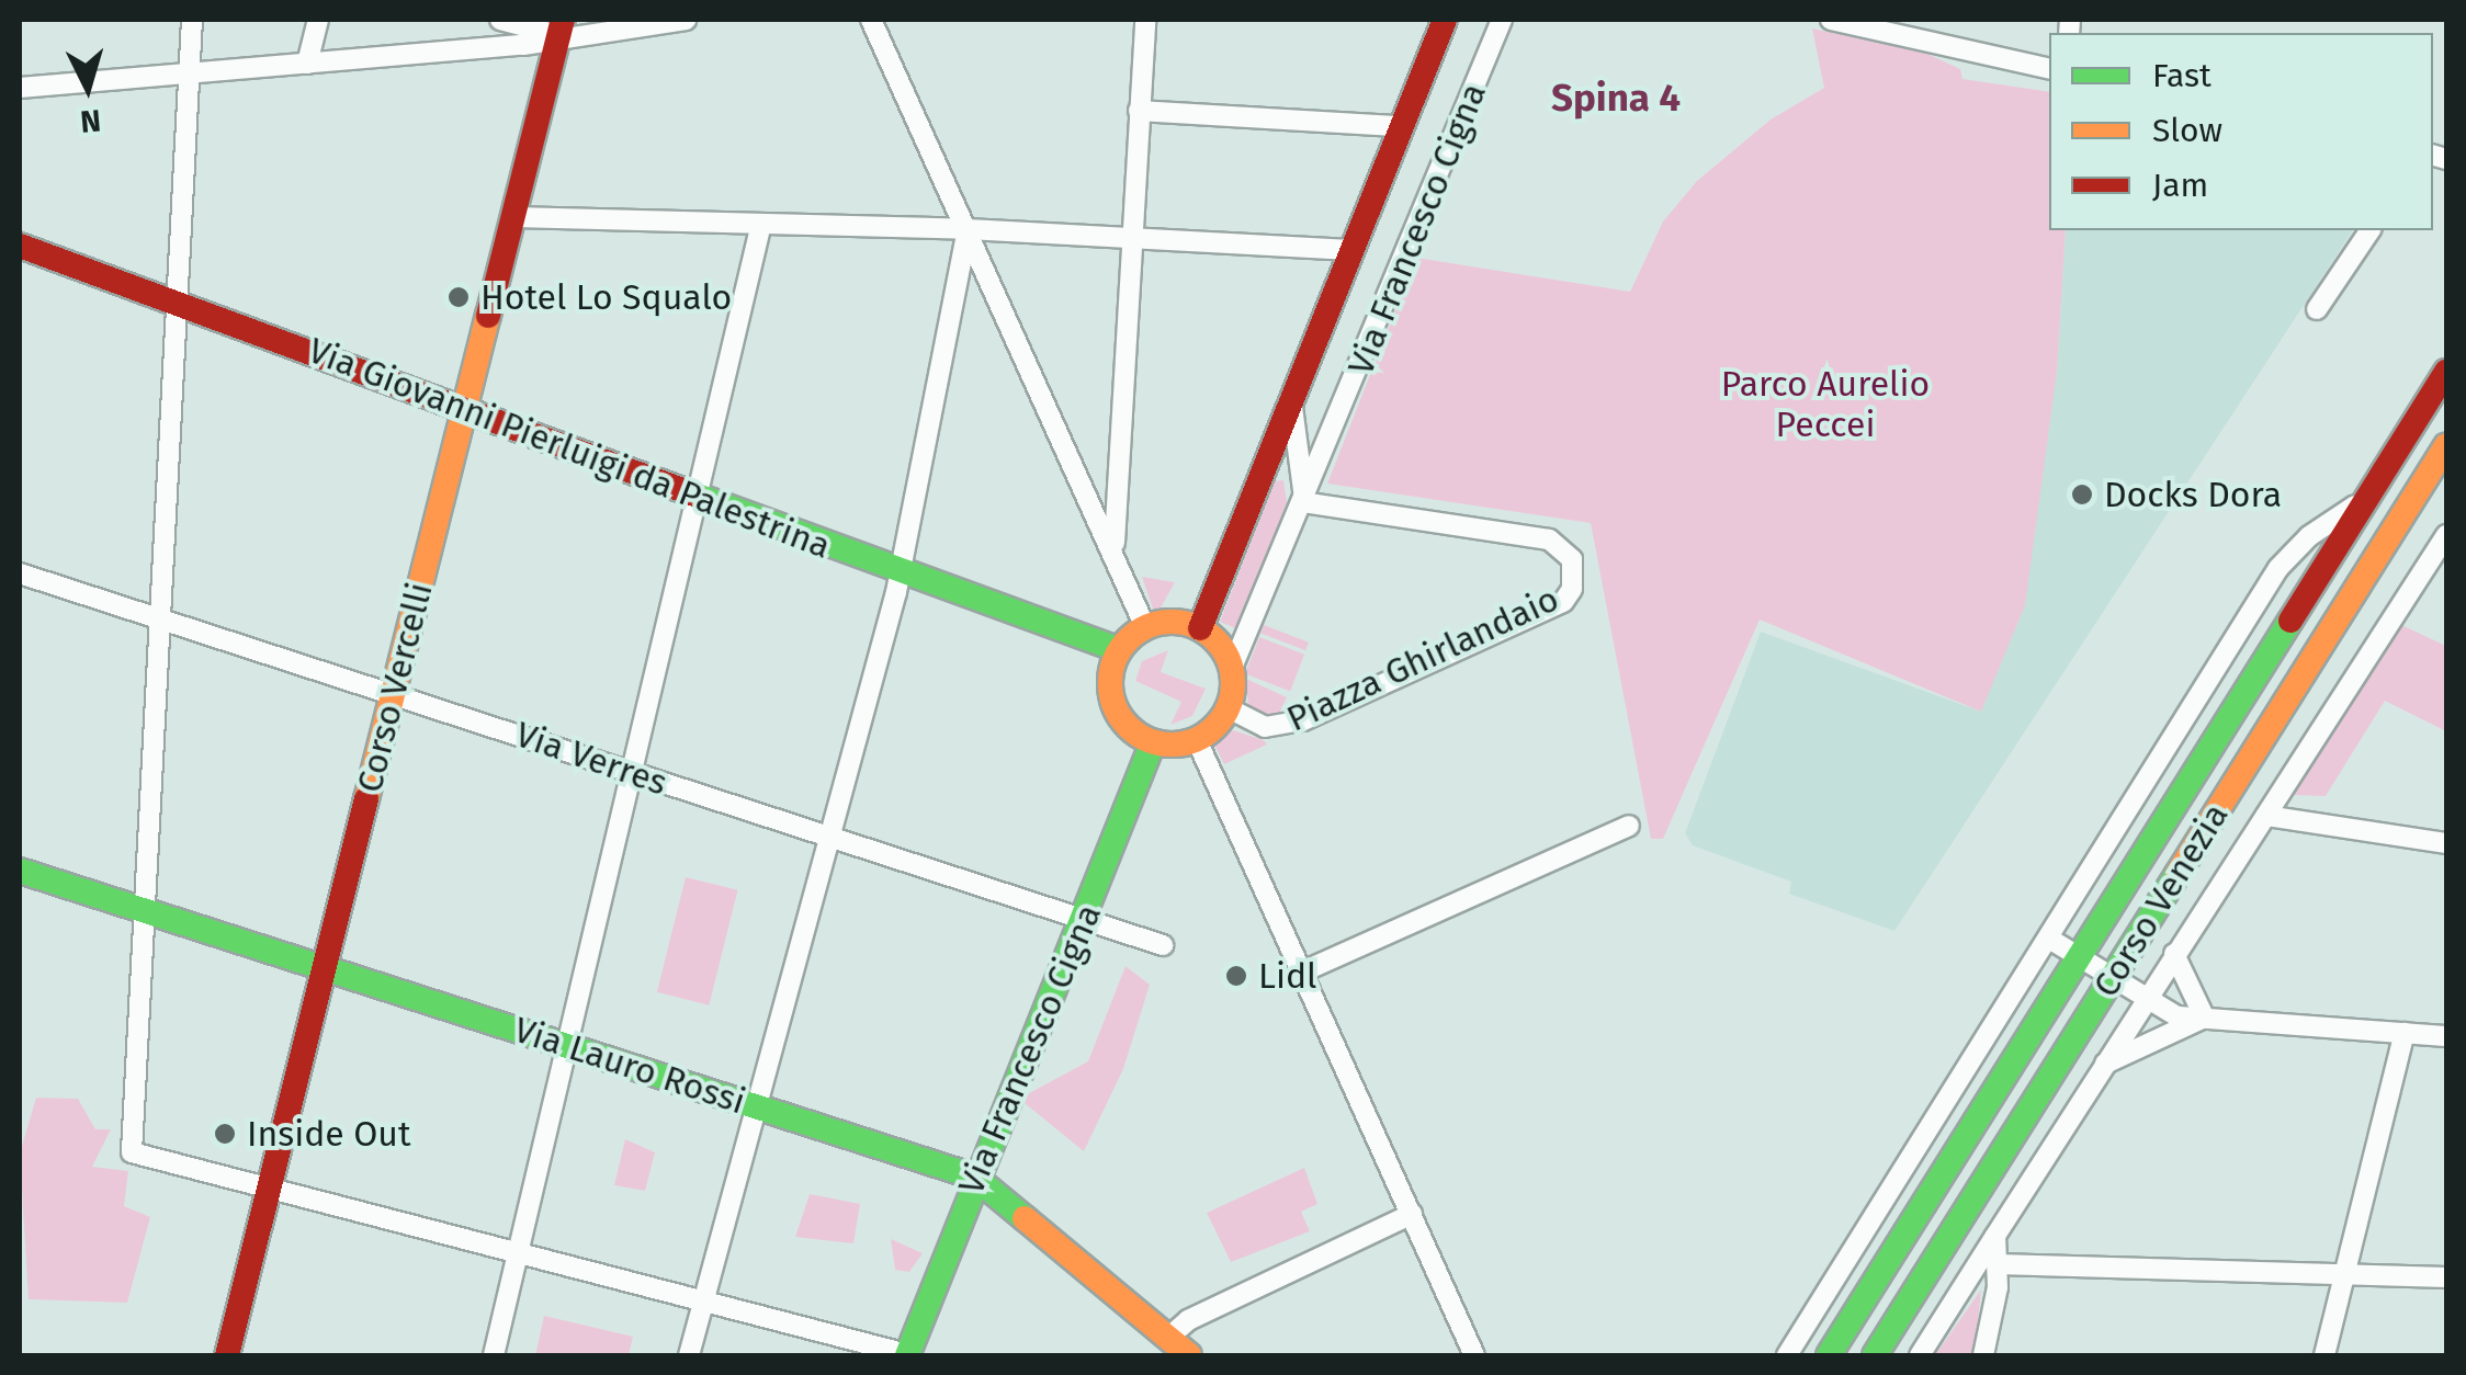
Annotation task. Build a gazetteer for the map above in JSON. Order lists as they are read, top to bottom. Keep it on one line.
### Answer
{"streets":{"street":["Via Francesco Cigna","Via Giovanni Pierluigi da Palestrina","Piazza Ghirlandaio","Corso Vercelli","Via Verres","Corso Venezia","Via Lauro Rossi"]},"crossings":[["Via Francesco Cigna","Via Giovanni Pierluigi da Palestrina"],["Via Francesco Cigna","Piazza Ghirlandaio"],["Via Francesco Cigna","Via Verres"],["Via Francesco Cigna","Via Lauro Rossi"],["Via Giovanni Pierluigi da Palestrina","Piazza Ghirlandaio"],["Via Giovanni Pierluigi da Palestrina","Corso Vercelli"],["Corso Vercelli","Via Verres"],["Corso Vercelli","Via Lauro Rossi"]],"districts":["Spina 4"],"parks":["Parco Aurelio Peccei"],"places":["Hotel Lo Squalo","Docks Dora","Lidl","Inside Out"],"legend":["Fast","Slow","Jam"],"north":"bottom"}
